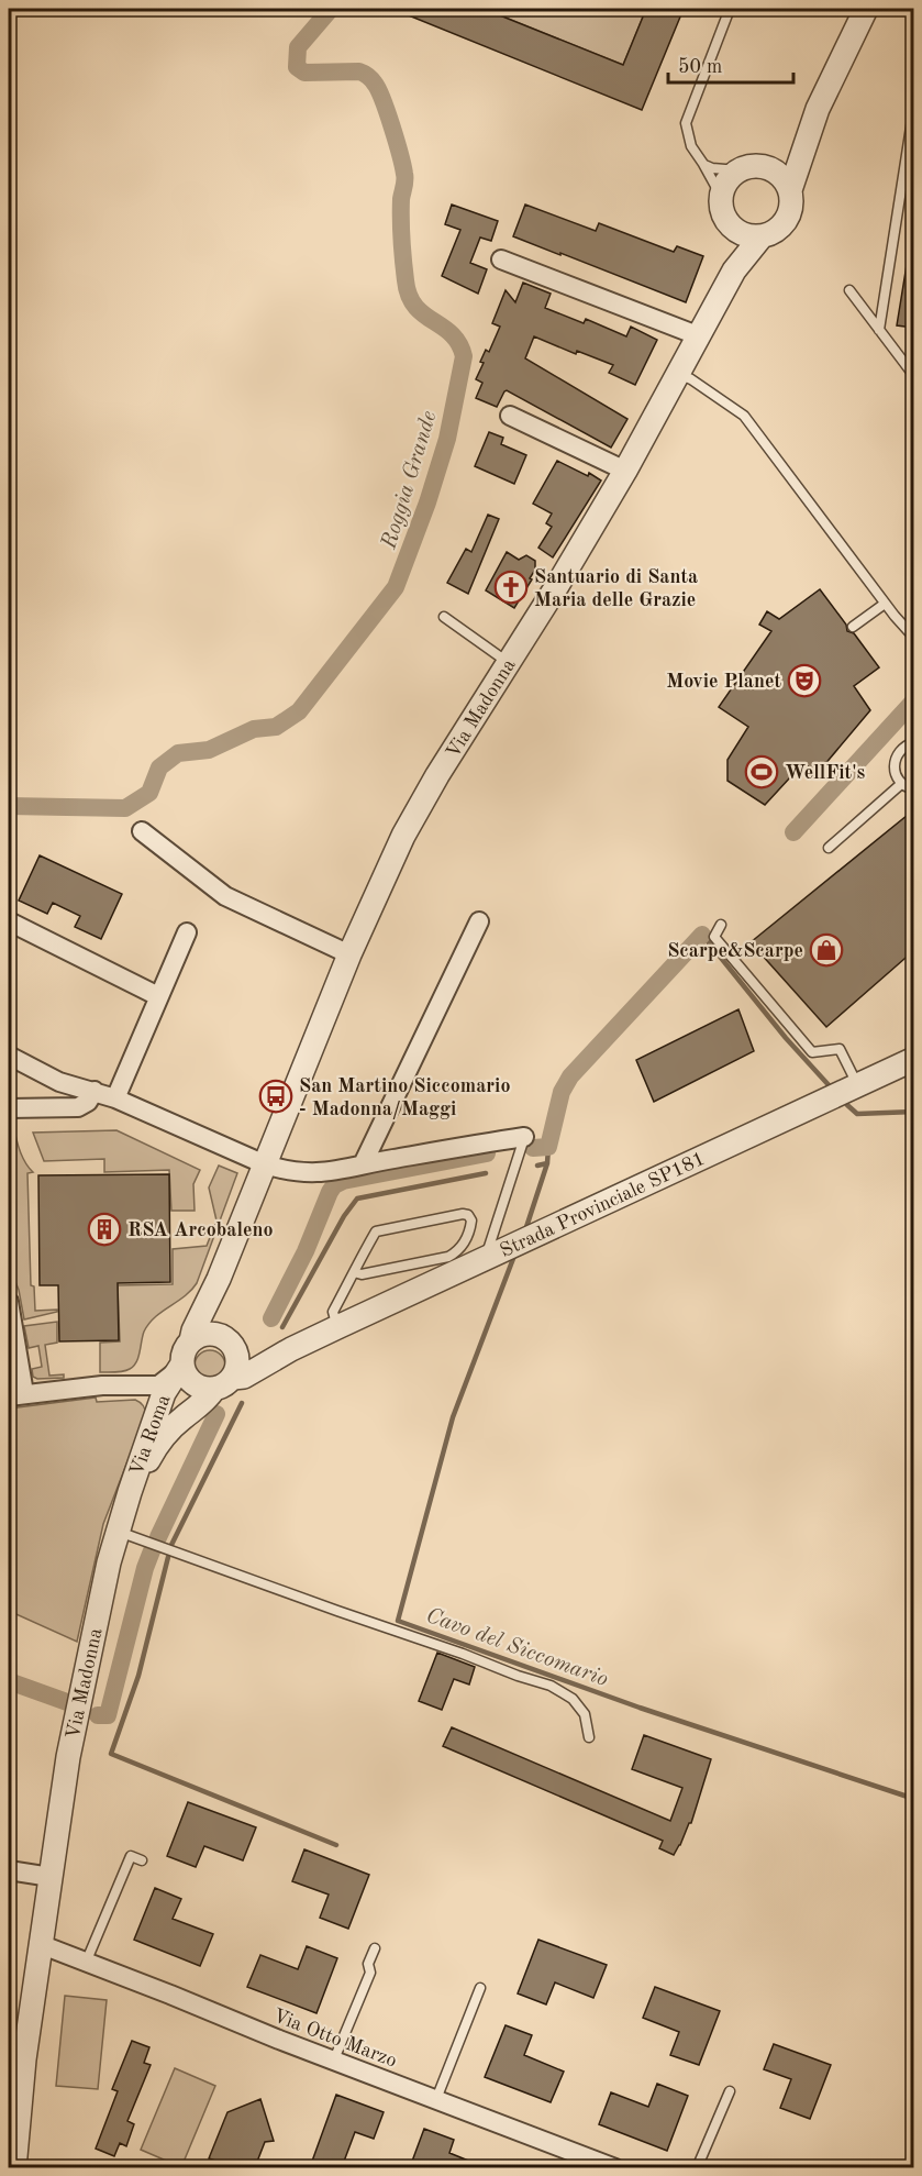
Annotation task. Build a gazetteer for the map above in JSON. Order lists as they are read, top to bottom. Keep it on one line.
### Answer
{"streets":{"street":["Via Madonna","Strada Provinciale SP181","Via Roma","Via Otto Marzo"]},"crossings":[["Via Madonna","Strada Provinciale SP181"],["Via Madonna","Via Roma"],["Strada Provinciale SP181","Via Roma"]],"water":["Roggia Grande","Cavo del Siccomario"],"places":{"church":["Santuario di Santa Maria delle Grazie"],"theatre":["Movie Planet"],"sports":["WellFit's"],"shop":["Scarpe&Scarpe"],"bus stop":["San Martino Siccomario - Madonna/Maggi"],"building":["RSA Arcobaleno"]},"scale_bar":"50 m"}
